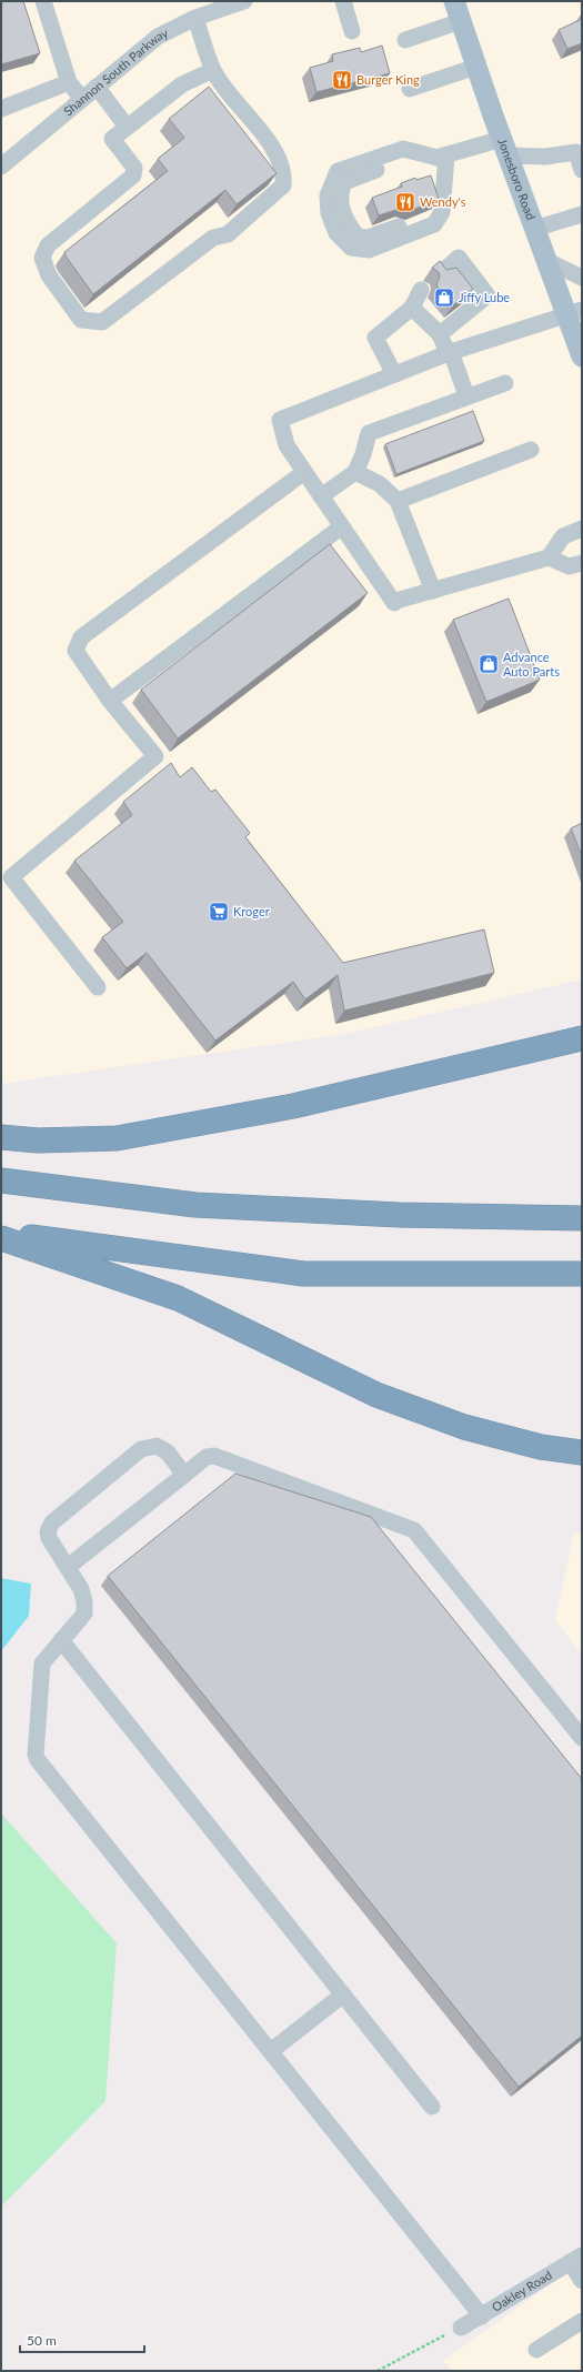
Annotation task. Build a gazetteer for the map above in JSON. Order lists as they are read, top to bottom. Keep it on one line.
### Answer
{"streets":{"main road":["Jonesboro Road"],"street":["Shannon South Parkway","Oakley Road"]},"places":{"restaurant":["Burger King","Wendy's"],"shop":["Jiffy Lube","Advance Auto Parts"],"supermarket":["Kroger"]},"scale_bar":"50 m"}
